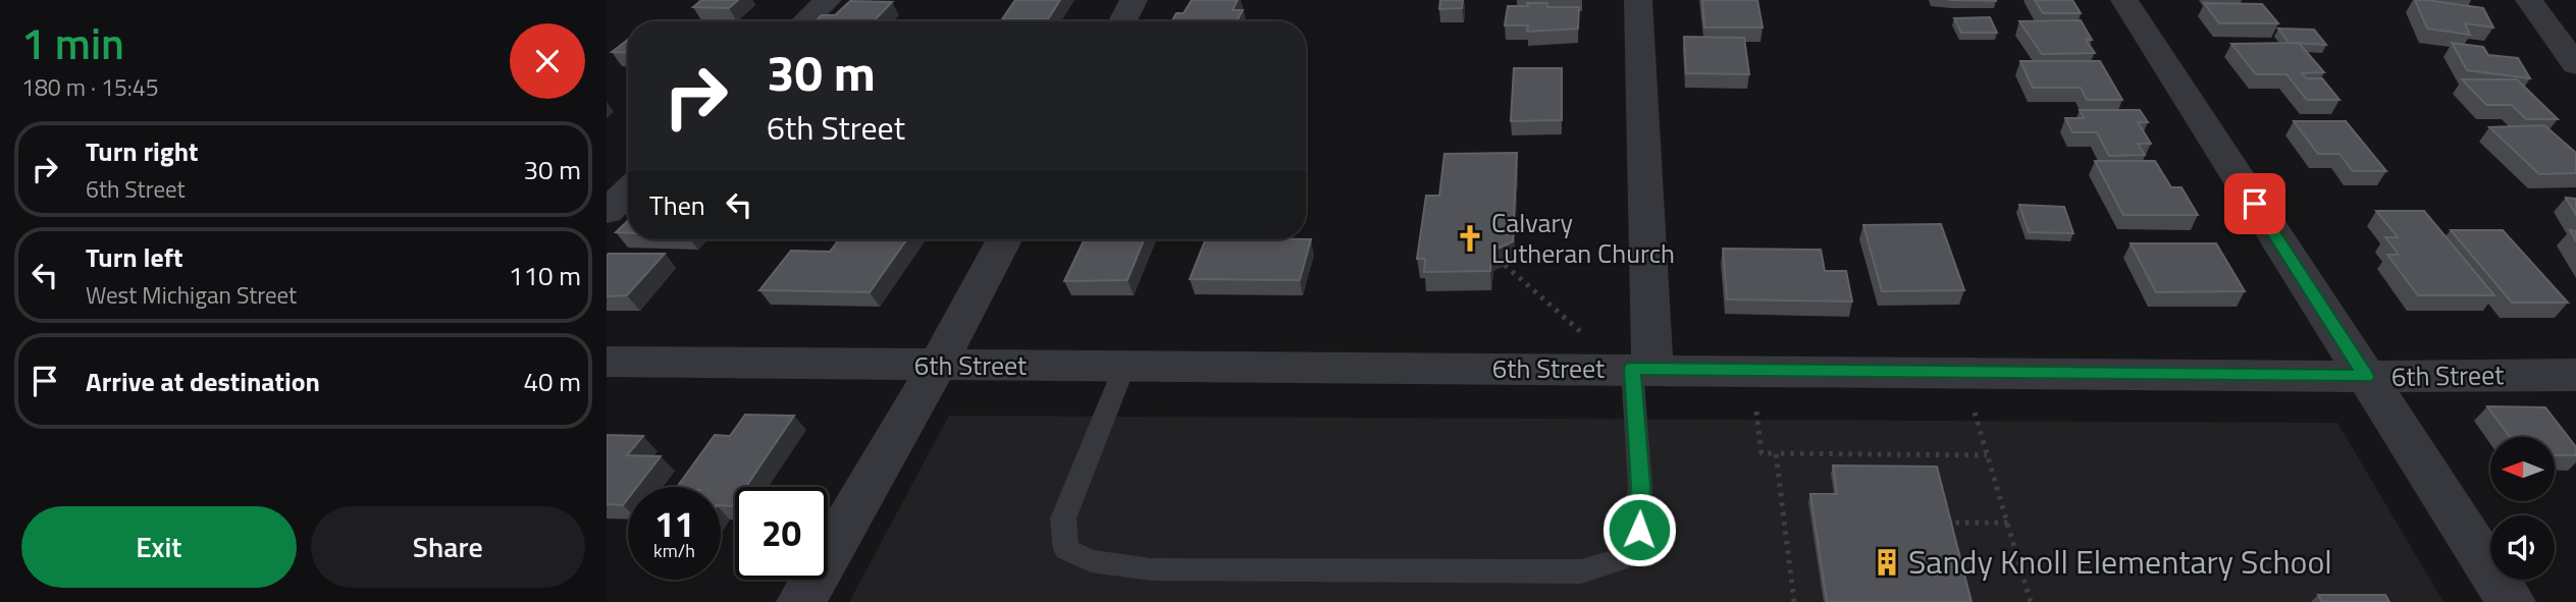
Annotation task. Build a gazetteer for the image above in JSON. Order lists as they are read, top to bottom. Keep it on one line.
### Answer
{"streets":{"street":["6th Street"]},"places":{"church":["Calvary Lutheran Church"],"building":["Sandy Knoll Elementary School"]},"north":"left","page":{"heading":["1 min","180 m · 15:45"],"turn":["30 m","6th Street"],"list":[{"name":"Turn right","note":"6th Street","value":"30 m"},{"name":"Turn left","note":"West Michigan Street","value":"110 m"},{"name":"Arrive at destination","value":"40 m"}],"then":"Then","speed":"11 km/h","limit":"20","buttons":["Exit","Share"]}}
